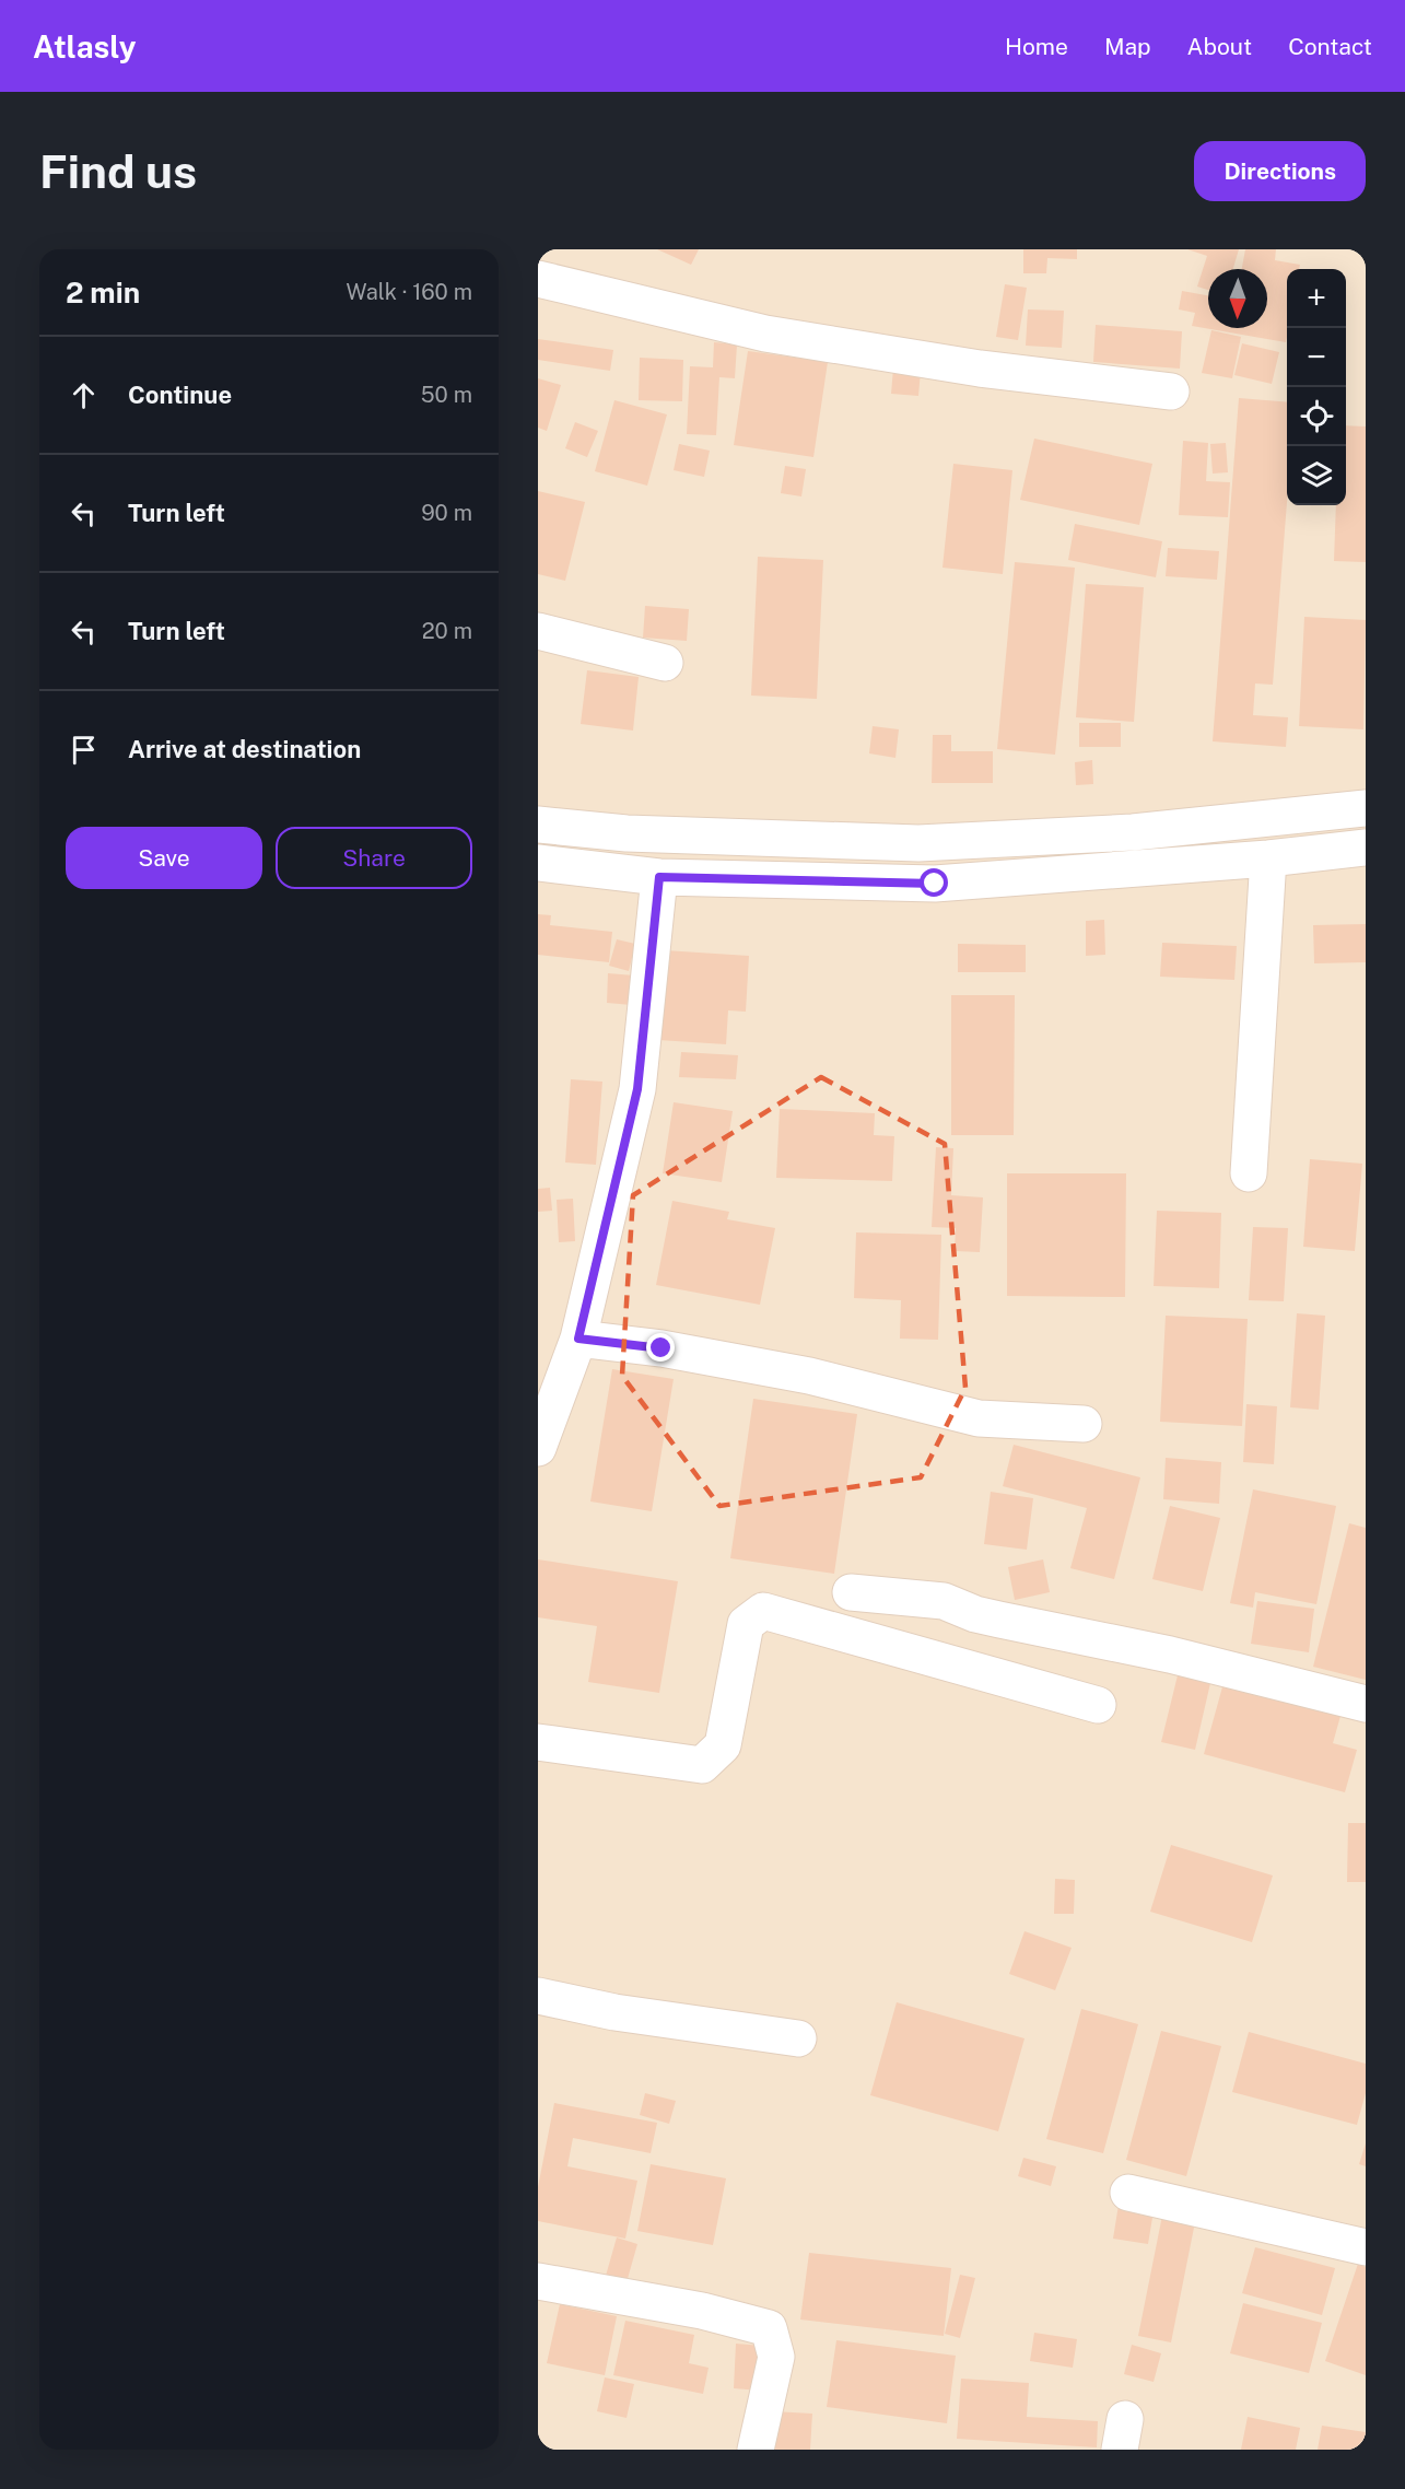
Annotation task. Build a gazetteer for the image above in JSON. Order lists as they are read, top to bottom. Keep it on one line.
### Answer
{"north":"bottom","page":{"header":"Atlasly","nav":["Home","Map","About","Contact"],"buttons":["Directions",["Save","Share"]],"title":"Find us","heading":["2 min","Walk · 160 m"],"map_buttons":["+","−"],"list":[["Continue","50 m"],["Turn left","90 m"],["Turn left","20 m"],"Arrive at destination"]}}
